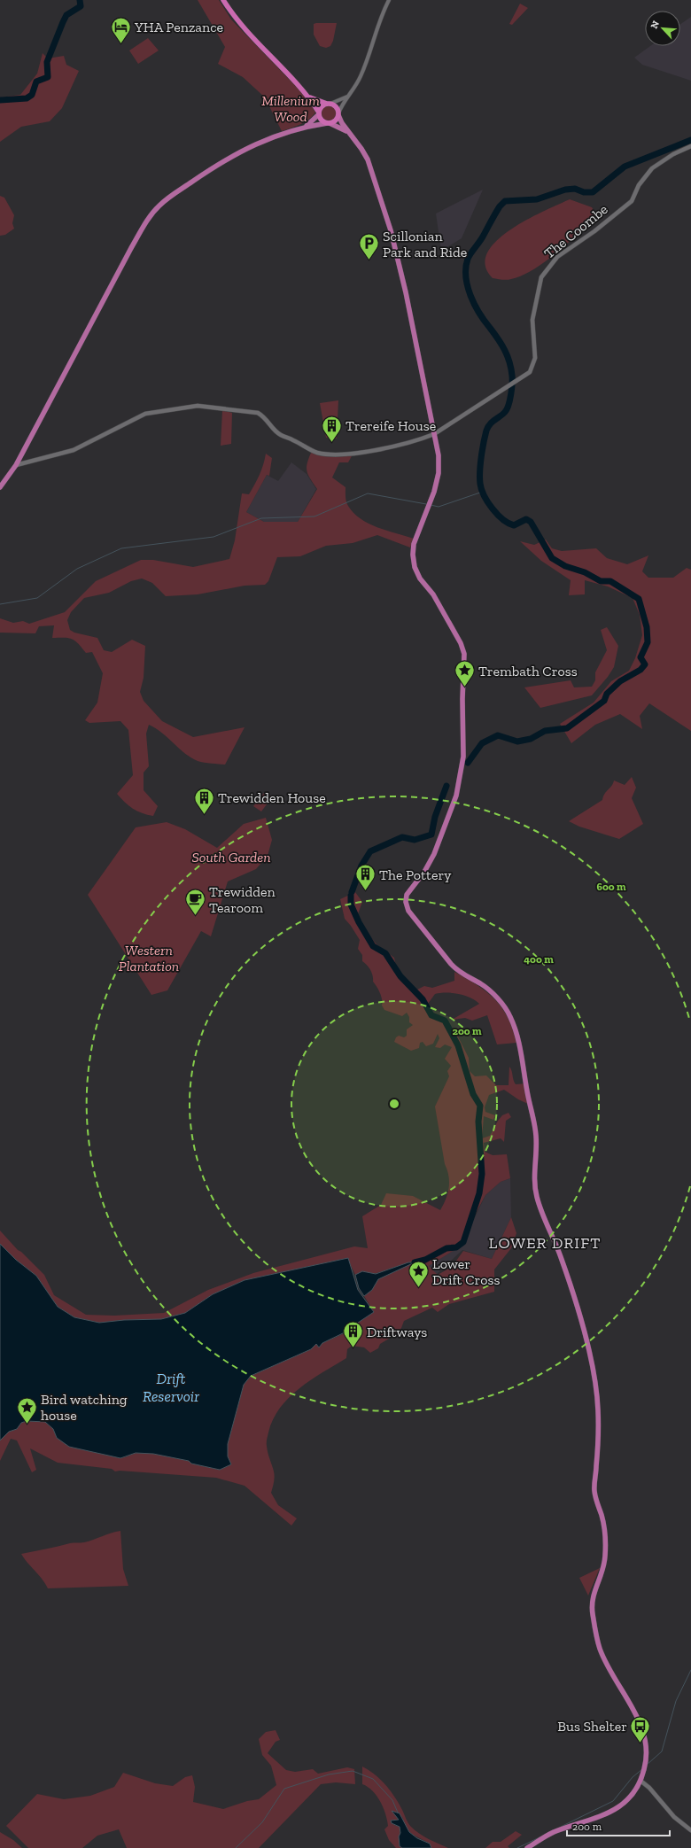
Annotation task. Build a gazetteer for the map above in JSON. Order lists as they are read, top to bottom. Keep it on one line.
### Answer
{"streets":{"main road":["The Coombe"]},"districts":["LOWER DRIFT"],"water":["Drift Reservoir"],"parks":["Millenium Wood","South Garden","Western Plantation"],"places":{"hotel":["YHA Penzance"],"parking":["Scillonian Park and Ride"],"building":["Trereife House","Trewidden House","The Pottery","Driftways"],"place":["Trembath Cross","Lower Drift Cross","Bird watching house"],"cafe":["Trewidden Tearoom"],"bus stop":["Bus Shelter"]},"scale_bar":"200 m","north":"top left","rings":["600 m","400 m","200 m"]}
